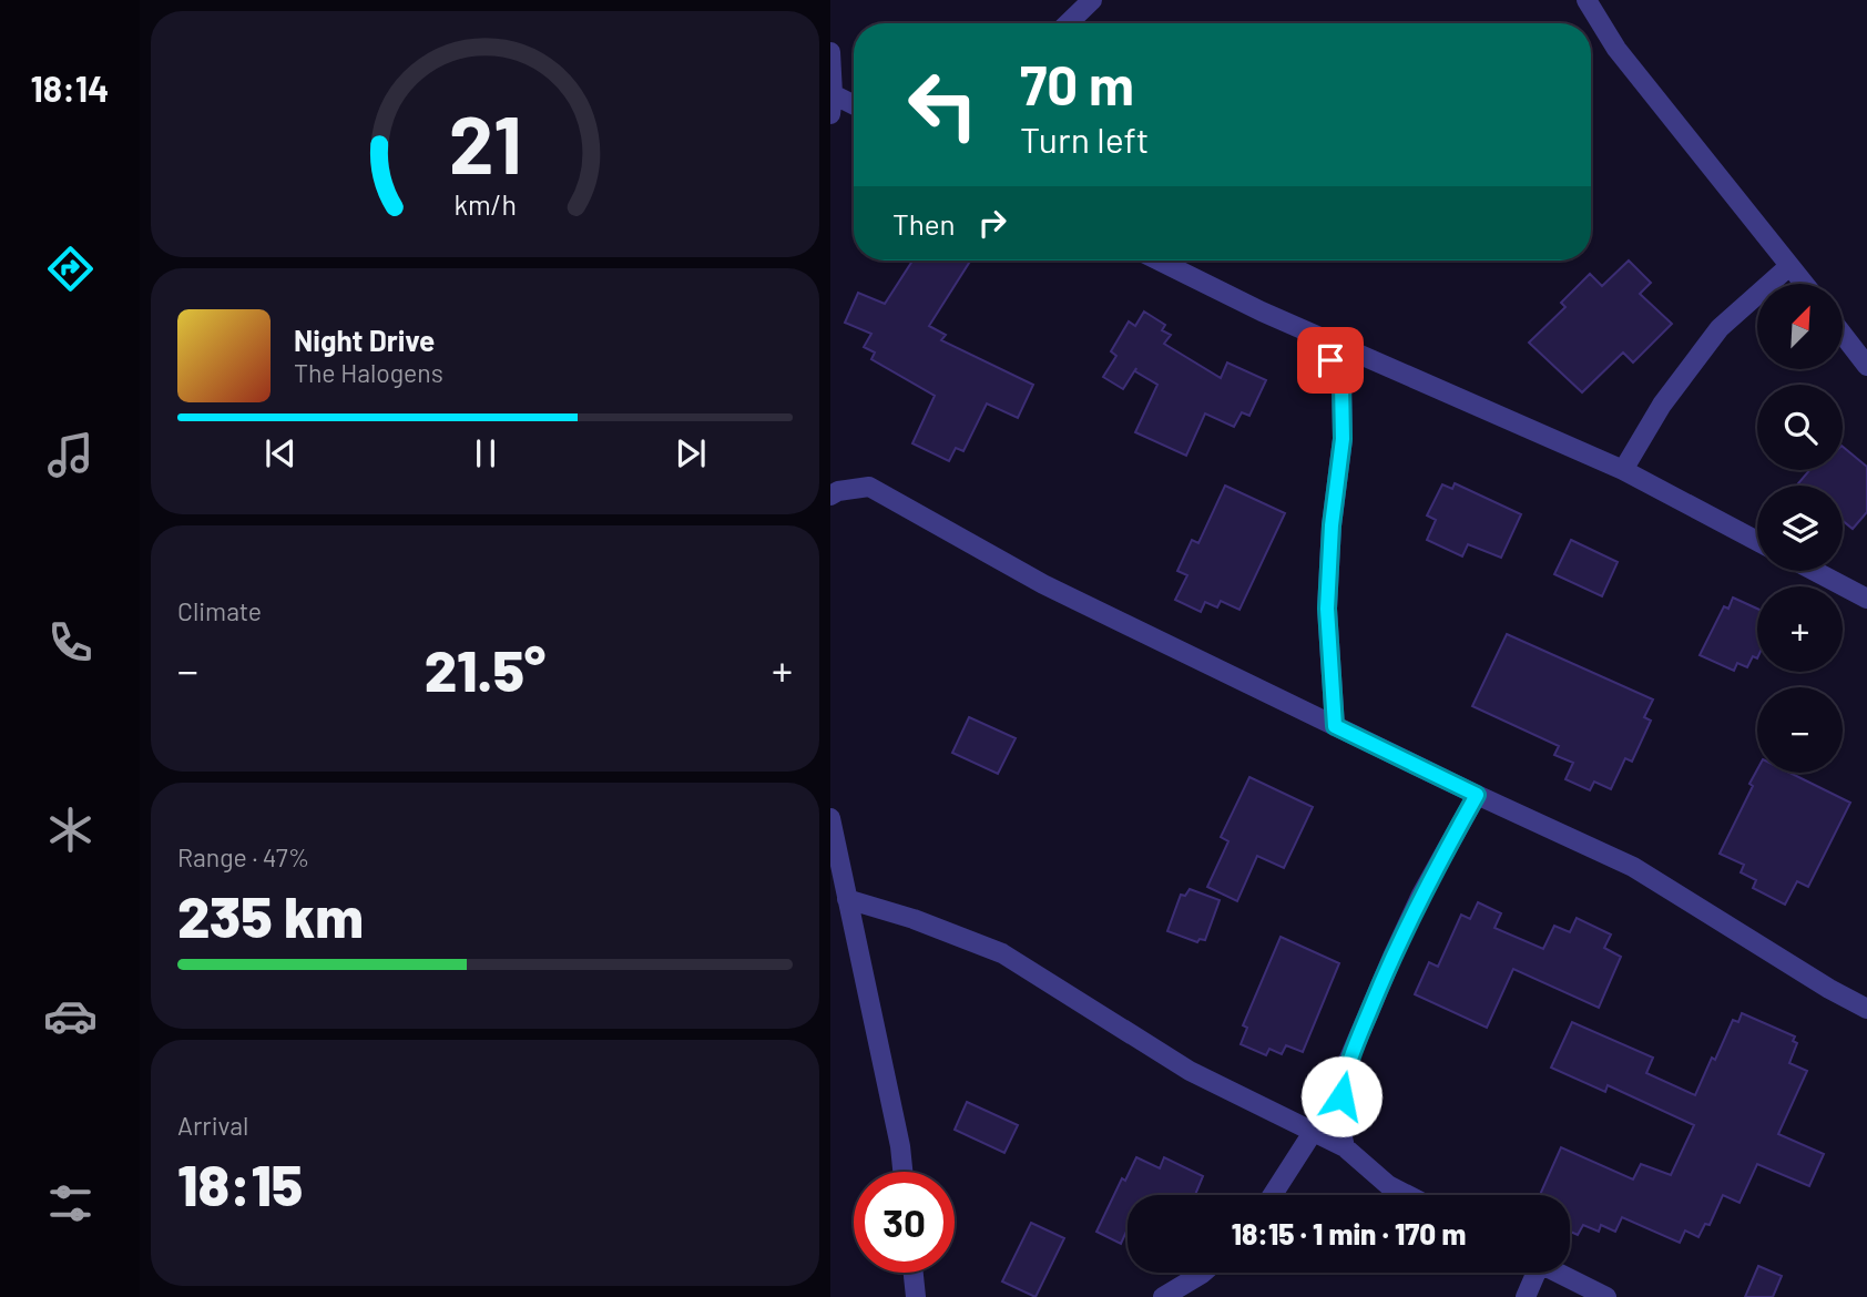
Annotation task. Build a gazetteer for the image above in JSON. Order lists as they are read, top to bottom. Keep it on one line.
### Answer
{"north":"top right","page":{"tabs":"18:14","turn":["70 m","Turn left"],"then":"Then","map_buttons":["+","−"],"song":["Night Drive","The Halogens"],"tile":["Climate",["Range · 47%","235 km"],["Arrival","18:15"]],"heat":["−","21.5°","+"],"limit":"30","trip":"18:15 · 1 min · 170 m","gauge":["21","km/h"]}}
